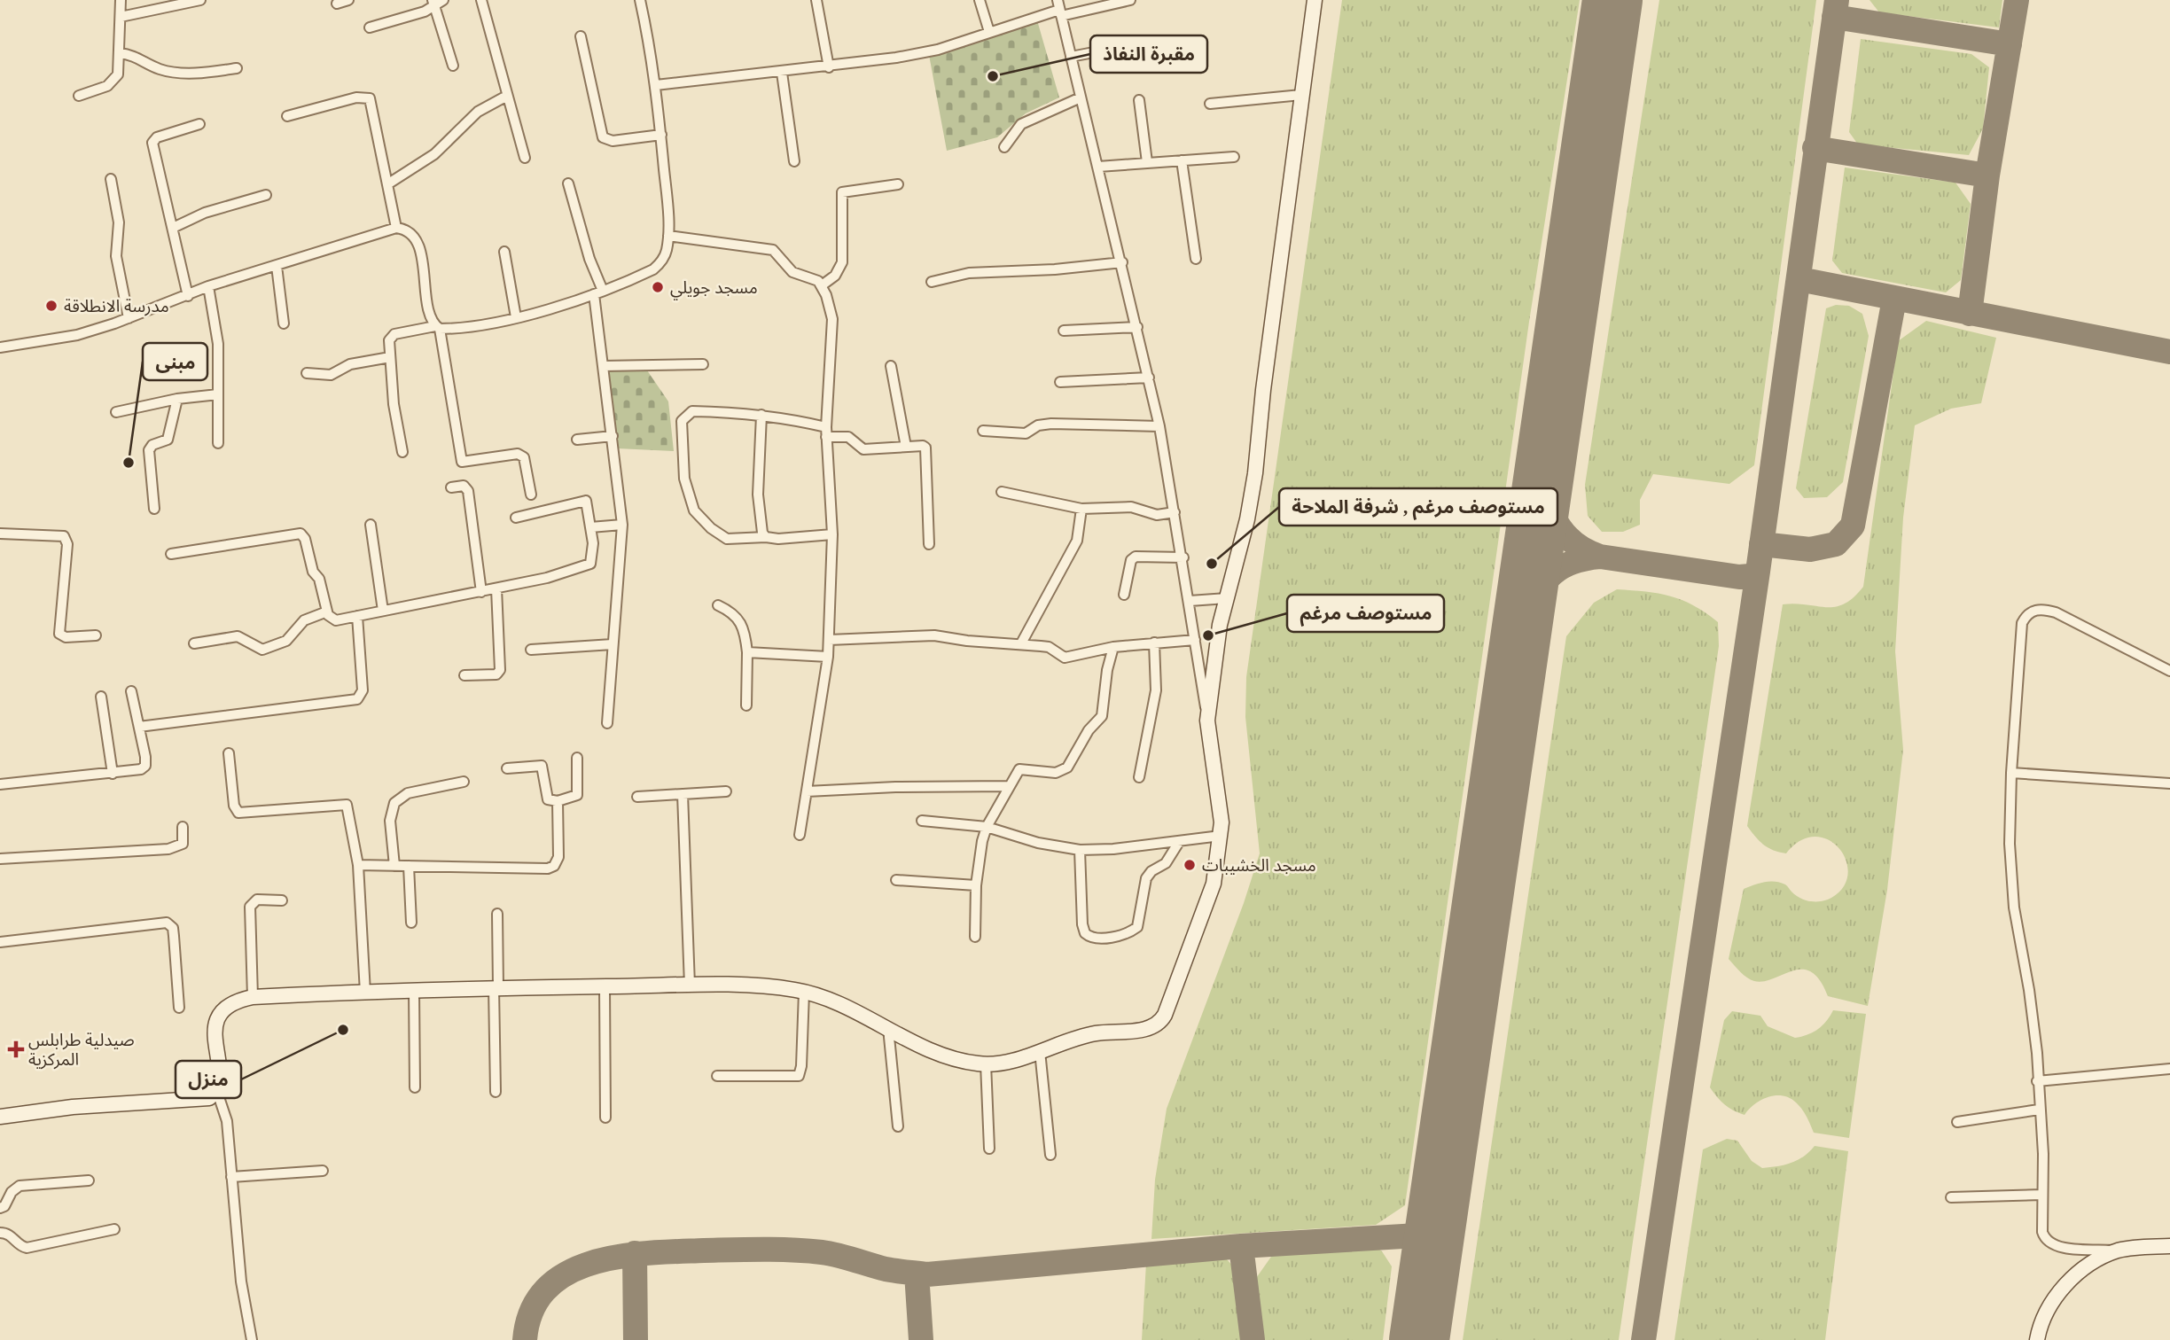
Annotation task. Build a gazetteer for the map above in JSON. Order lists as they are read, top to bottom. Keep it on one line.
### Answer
{"places":{"other":["مقبرة النفاذ","مسجد جويلي","مدرسة الانطلاقة","مبنى","مستوصف مرغم , شرفة الملاحة","مستوصف مرغم","مسجد الخشيبات","منزل"],"health":["صيدلية طرابلس المركزية"]}}
